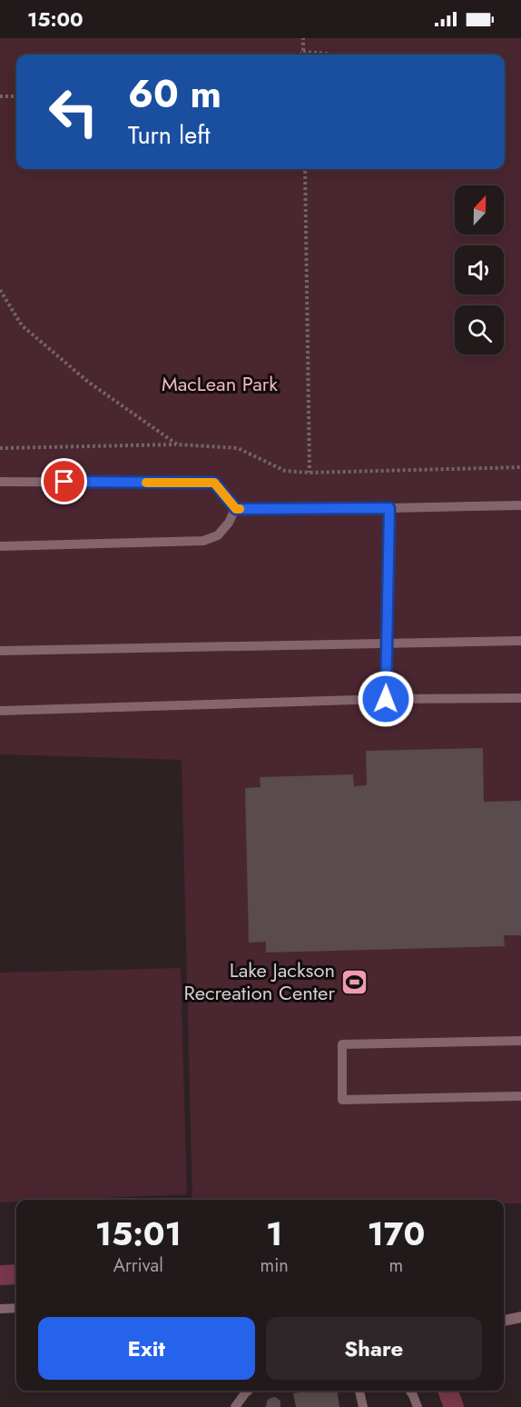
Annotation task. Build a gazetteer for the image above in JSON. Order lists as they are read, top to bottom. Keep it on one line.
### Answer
{"parks":["MacLean Park"],"places":{"sports":["Lake Jackson Recreation Center"]},"north":"top","page":{"status":"15:00","turn":["60 m","Turn left"],"eta":["15:01","Arrival","1","min","170","m"],"buttons":["Exit","Share"]}}
